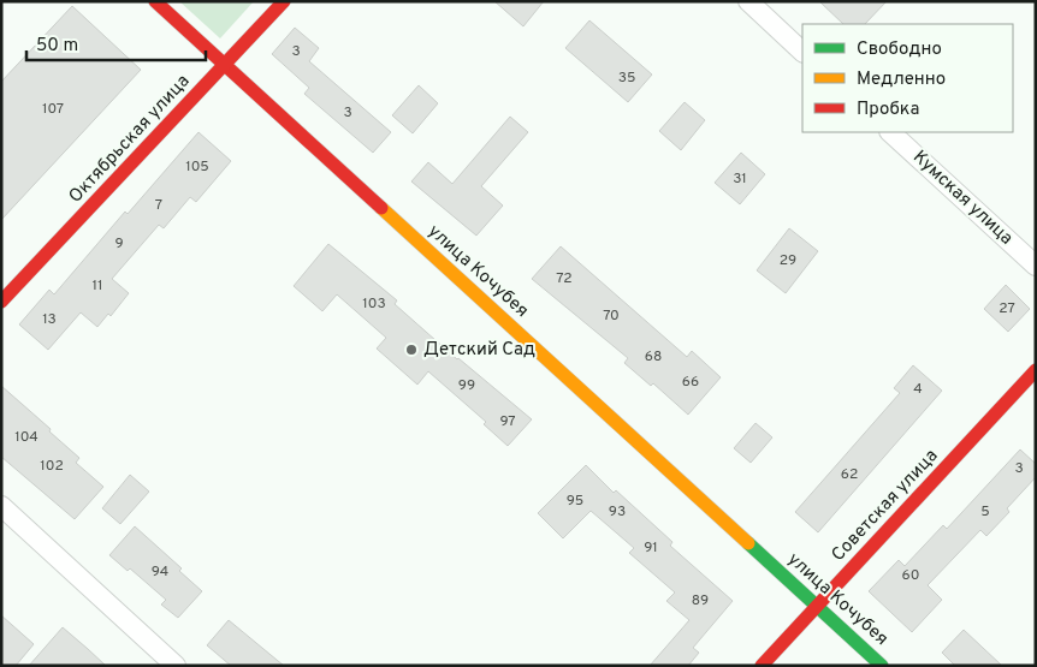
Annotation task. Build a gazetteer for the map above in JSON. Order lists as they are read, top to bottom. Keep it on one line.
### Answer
{"streets":{"main road":["Октябрьская улица","улица Кочубея","Советская улица"],"street":["Кумская улица"]},"crossings":[["Октябрьская улица","улица Кочубея"],["улица Кочубея","Советская улица"]],"places":["Детский Сад"],"house_numbers":["3","35","107","3","105","31","7","9","29","72","11","103","27","70","13","68","66","99","4","97","104","102","3","62","95","93","5","91","94","60","89"],"legend":["Свободно","Медленно","Пробка"],"scale_bar":"50 m"}
